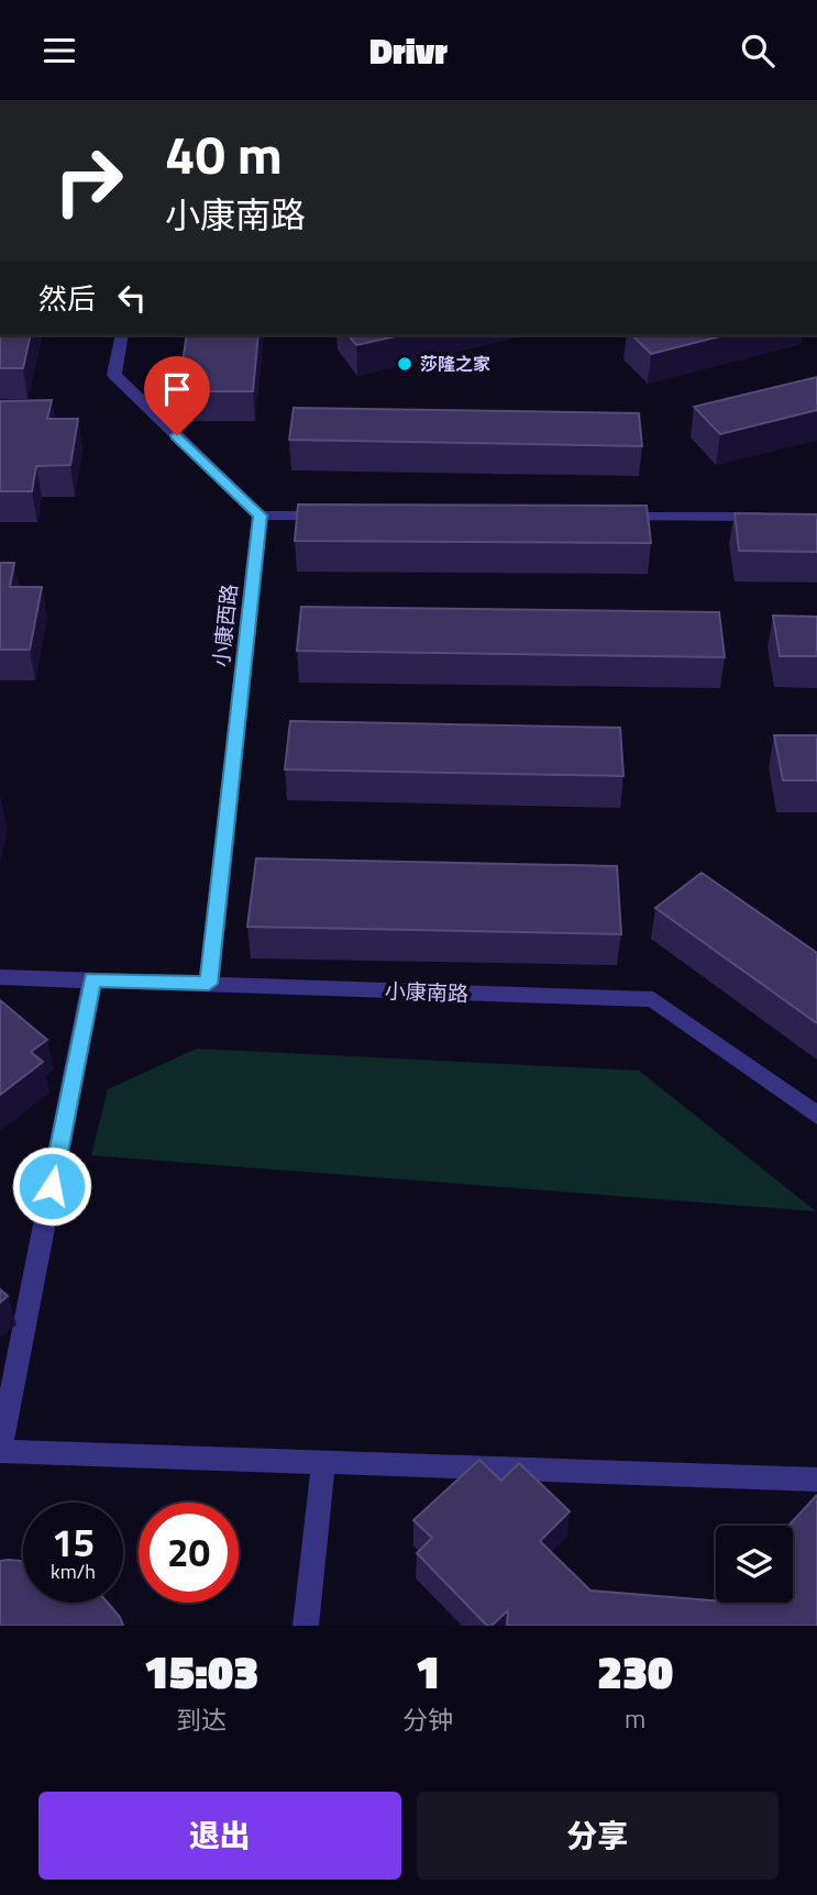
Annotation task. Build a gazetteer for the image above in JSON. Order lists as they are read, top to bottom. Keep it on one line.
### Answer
{"streets":{"lane":["小康西路","小康南路"]},"crossings":[["小康西路","小康南路"]],"places":["莎隆之家"],"page":{"header":"Drivr","turn":["40 m","小康南路"],"then":"然后","speed":"15 km/h","limit":"20","eta":["15:03","到达","1","分钟","230","m"],"buttons":["退出","分享"]}}
